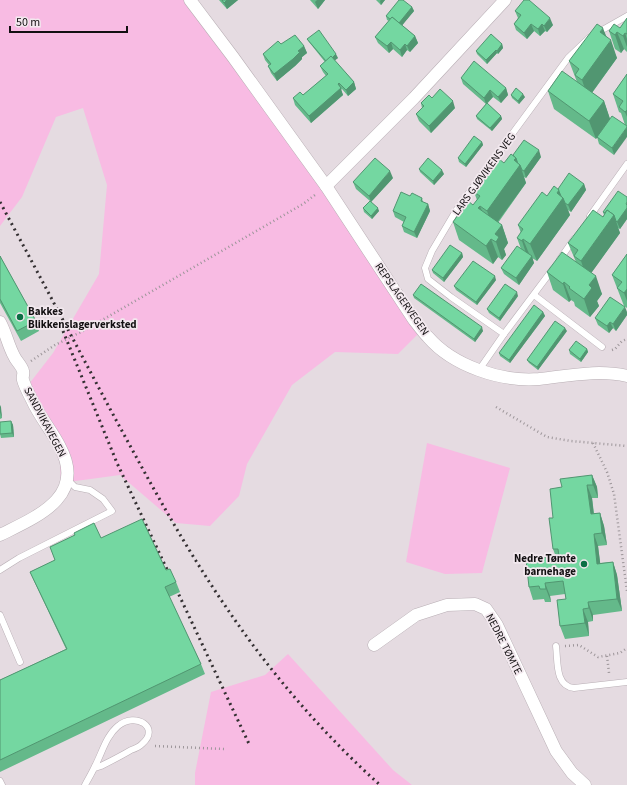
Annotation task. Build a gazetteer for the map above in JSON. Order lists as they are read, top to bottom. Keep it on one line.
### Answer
{"streets":{"street":["REPSLAGERVEGEN","SANDVIKAVEGEN","NEDRE TØMTE"],"lane":["LARS GJØVIKENS VEG"]},"places":["Bakkes Blikkenslagerverksted","Nedre Tømte barnehage"],"scale_bar":"50 m"}
